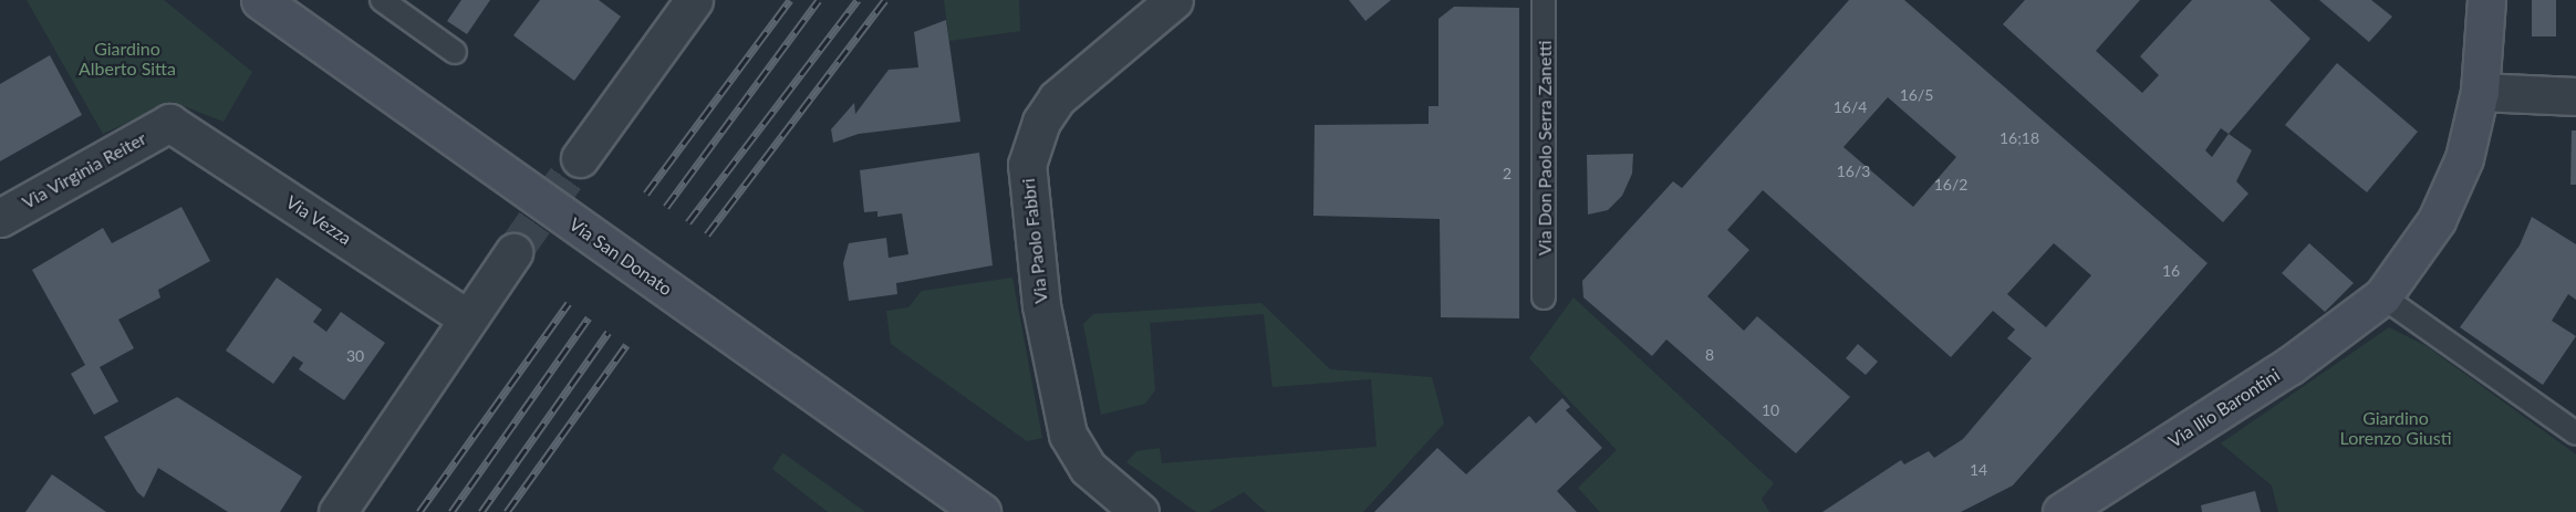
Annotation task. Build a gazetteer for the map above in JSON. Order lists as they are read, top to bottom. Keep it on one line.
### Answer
{"streets":{"main road":["Via San Donato","Via Ilio Barontini"],"street":["Via Virginia Reiter","Via Vezza","Via Paolo Fabbri"],"lane":["Via Don Paolo Serra Zanetti"]},"crossings":[["Via Virginia Reiter","Via Vezza"]],"parks":["Giardino Alberto Sitta","Giardino Lorenzo Giusti"],"house_numbers":["16/5","16/4","16;18","16/3","2","16/2","16","8","30","10","14"]}
